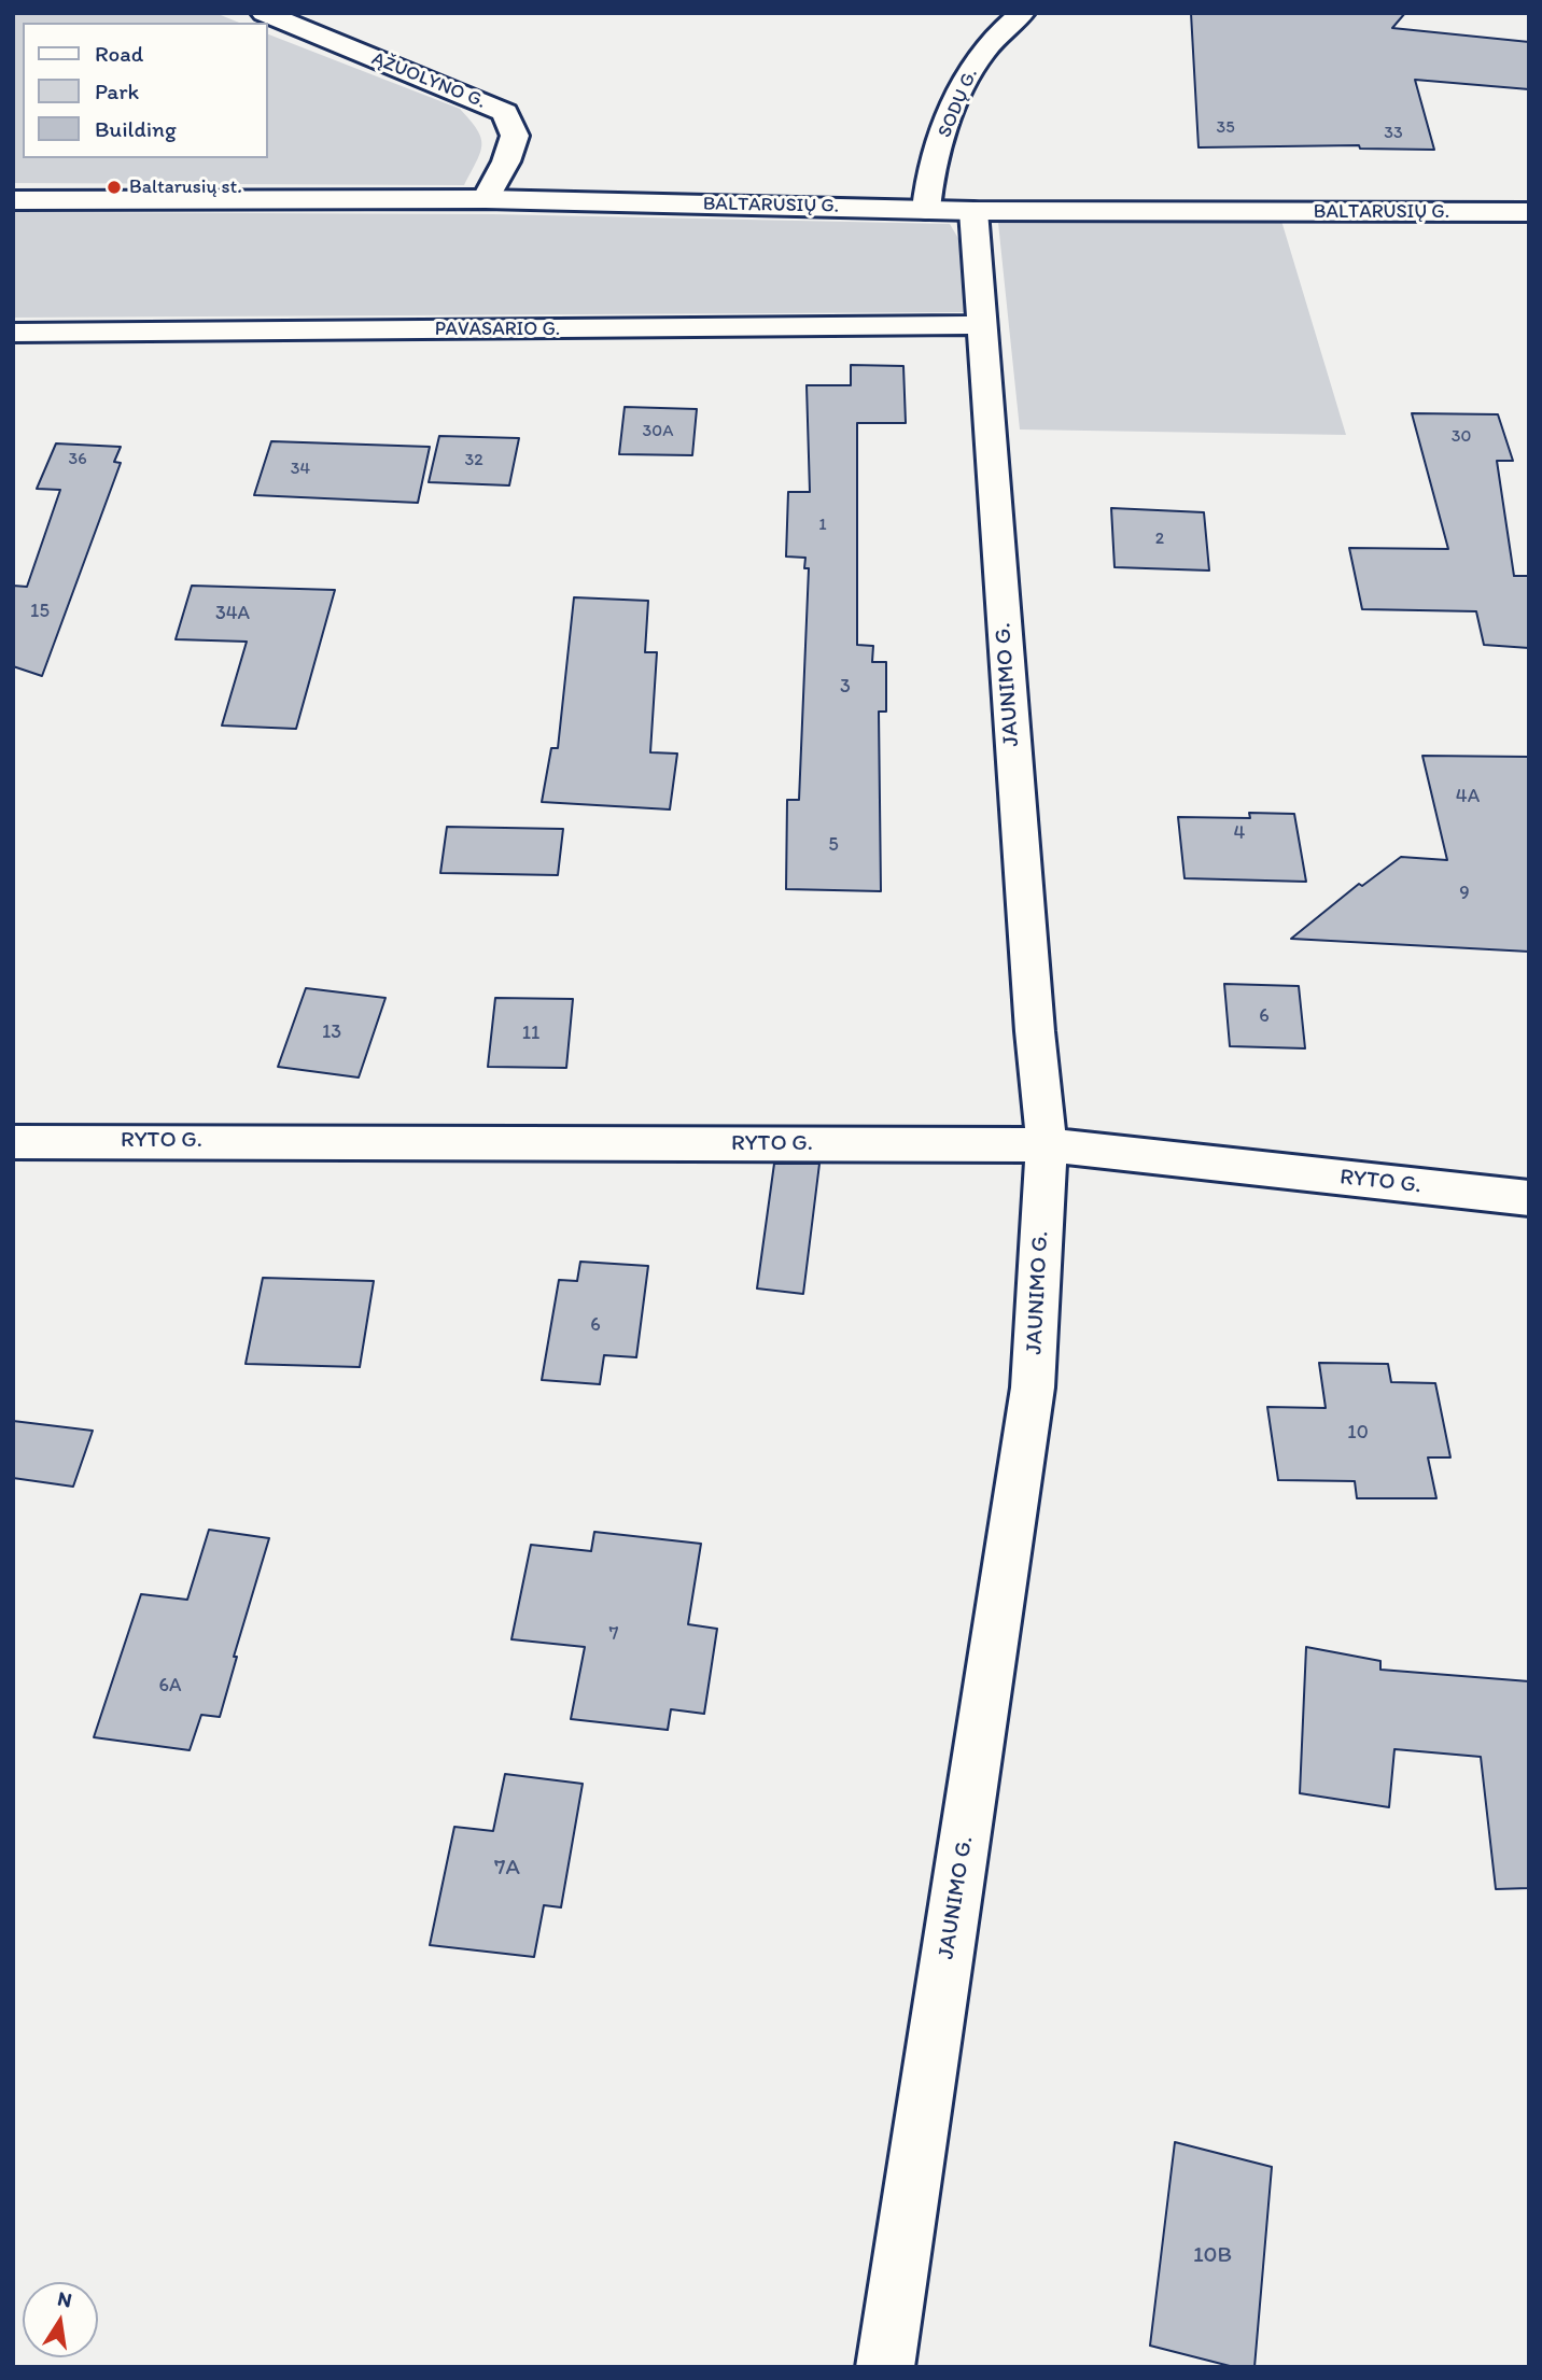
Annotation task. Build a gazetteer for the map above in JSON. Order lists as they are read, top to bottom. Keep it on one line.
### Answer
{"streets":{"street":["ĄŽUOLYNO G.","SODŲ G.","BALTARUSIŲ G.","PAVASARIO G.","JAUNIMO G.","RYTO G."]},"crossings":[["ĄŽUOLYNO G.","BALTARUSIŲ G."],["SODŲ G.","BALTARUSIŲ G."],["BALTARUSIŲ G.","JAUNIMO G."],["PAVASARIO G.","JAUNIMO G."],["JAUNIMO G.","RYTO G."]],"places":["Baltarusių st."],"house_numbers":["35","33","30A","30","36","32","34","1","2","15","34A","3","4A","4","5","9","6","13","11","6","10","7","6A","7A","10B"],"legend":["Road","Park","Building"],"north":"top"}
